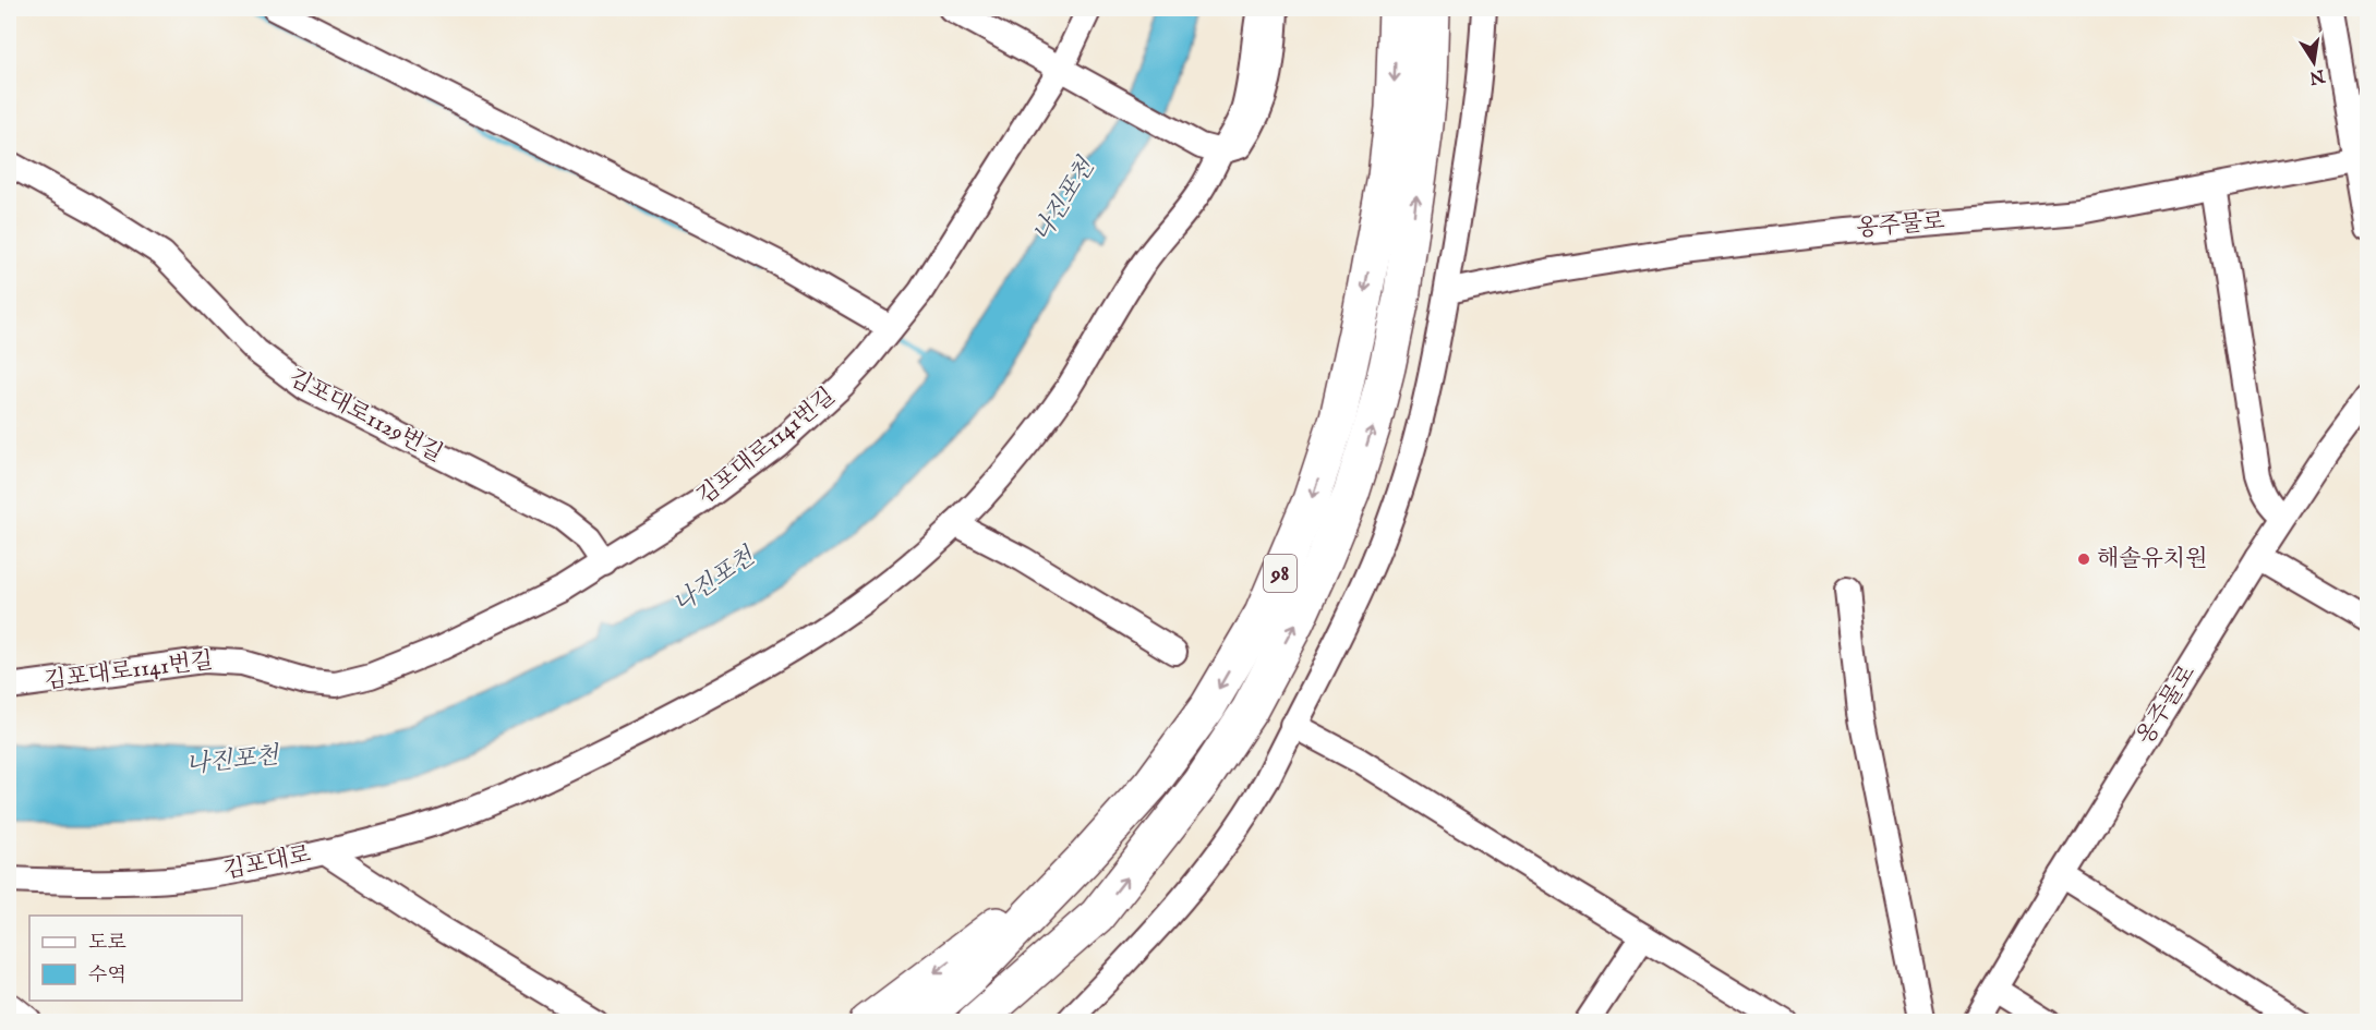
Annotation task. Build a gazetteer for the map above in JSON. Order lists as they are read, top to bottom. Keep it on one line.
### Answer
{"streets":{"highway":["98"],"street":["옹주물로","김포대로1129번길","김포대로1141번길","김포대로"]},"crossings":[["김포대로1129번길","김포대로1141번길"]],"water":["나진포천"],"places":["해솔유치원"],"legend":["도로","수역"],"north":"bottom"}
